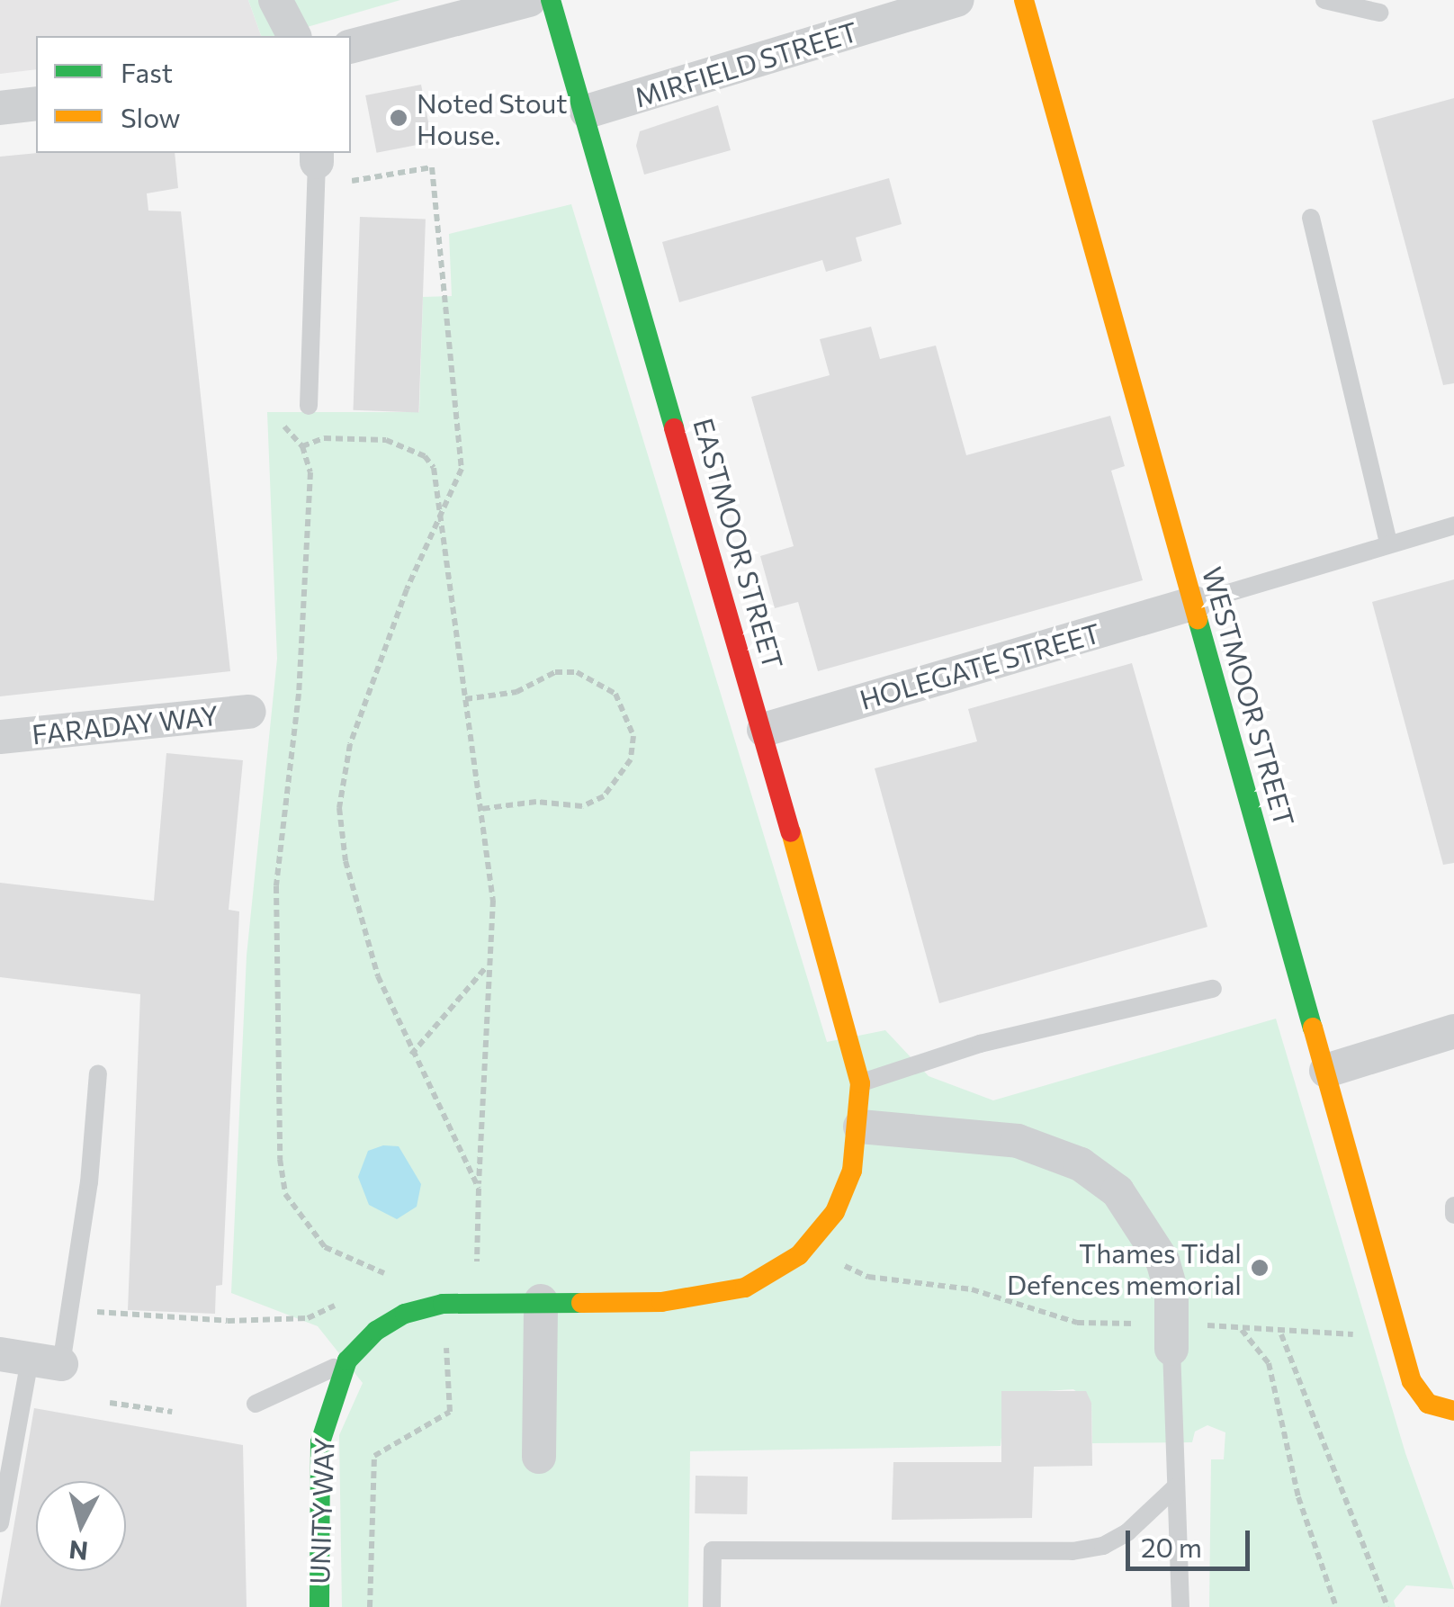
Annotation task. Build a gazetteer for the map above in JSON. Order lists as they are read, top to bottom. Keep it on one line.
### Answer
{"streets":{"street":["MIRFIELD STREET","EASTMOOR STREET","HOLEGATE STREET","WESTMOOR STREET","FARADAY WAY","UNITY WAY"]},"crossings":[["MIRFIELD STREET","EASTMOOR STREET"],["EASTMOOR STREET","HOLEGATE STREET"],["EASTMOOR STREET","UNITY WAY"],["HOLEGATE STREET","WESTMOOR STREET"]],"places":["Noted Stout House.","Thames Tidal Defences memorial"],"legend":["Fast","Slow"],"scale_bar":"20 m","north":"bottom"}
